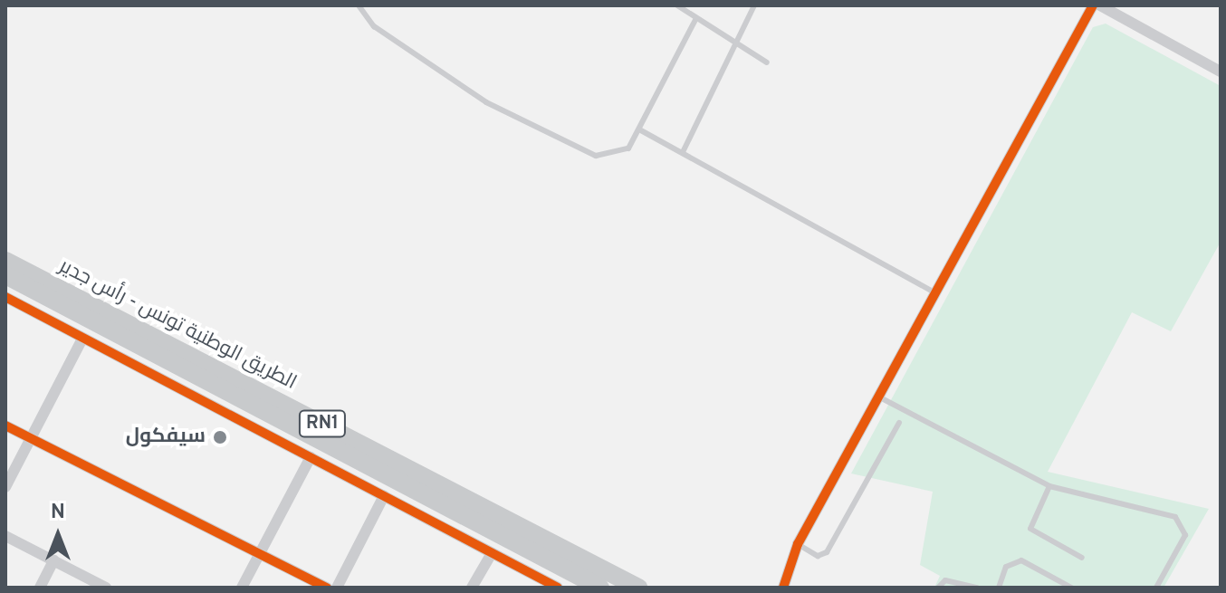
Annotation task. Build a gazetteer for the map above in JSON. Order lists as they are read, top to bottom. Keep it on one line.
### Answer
{"streets":{"main road":["الطريق الوطنية تونس - رأس جدير","RN1"]},"places":["سيفكول"],"north":"top"}
